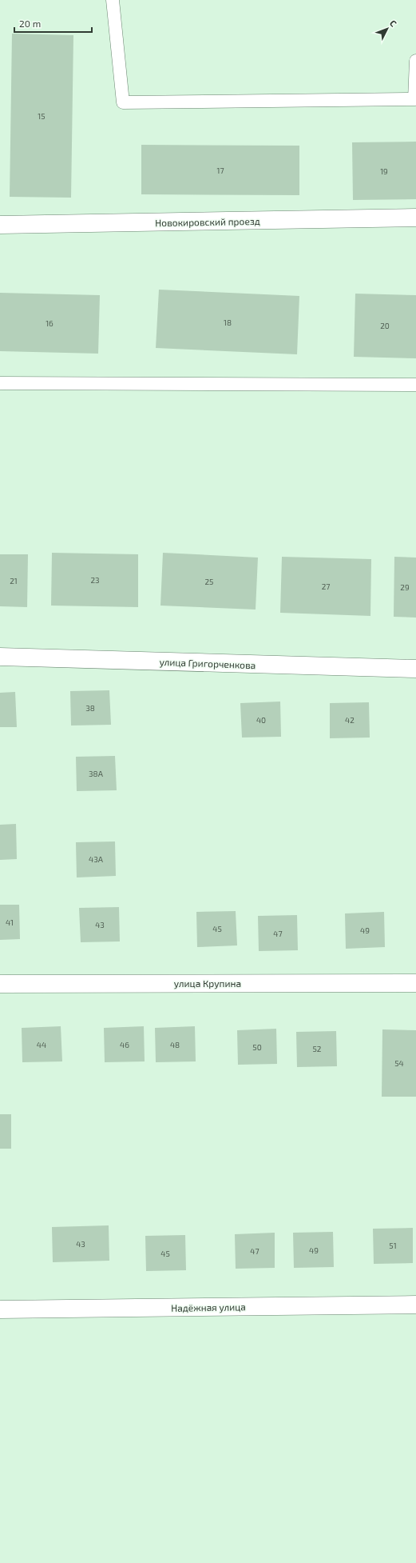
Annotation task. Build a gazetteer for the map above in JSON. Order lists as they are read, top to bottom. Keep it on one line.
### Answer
{"streets":{"street":["Новокировский проезд","улица Григорченкова","улица Крупина","Надёжная улица"]},"house_numbers":["15","17","19","18","16","20","23","21","25","27","29","38","40","42","38А","43А","41","43","45","49","47","44","46","48","50","52","54","43","51","49","47","45"],"scale_bar":"20 m","north":"top right"}
